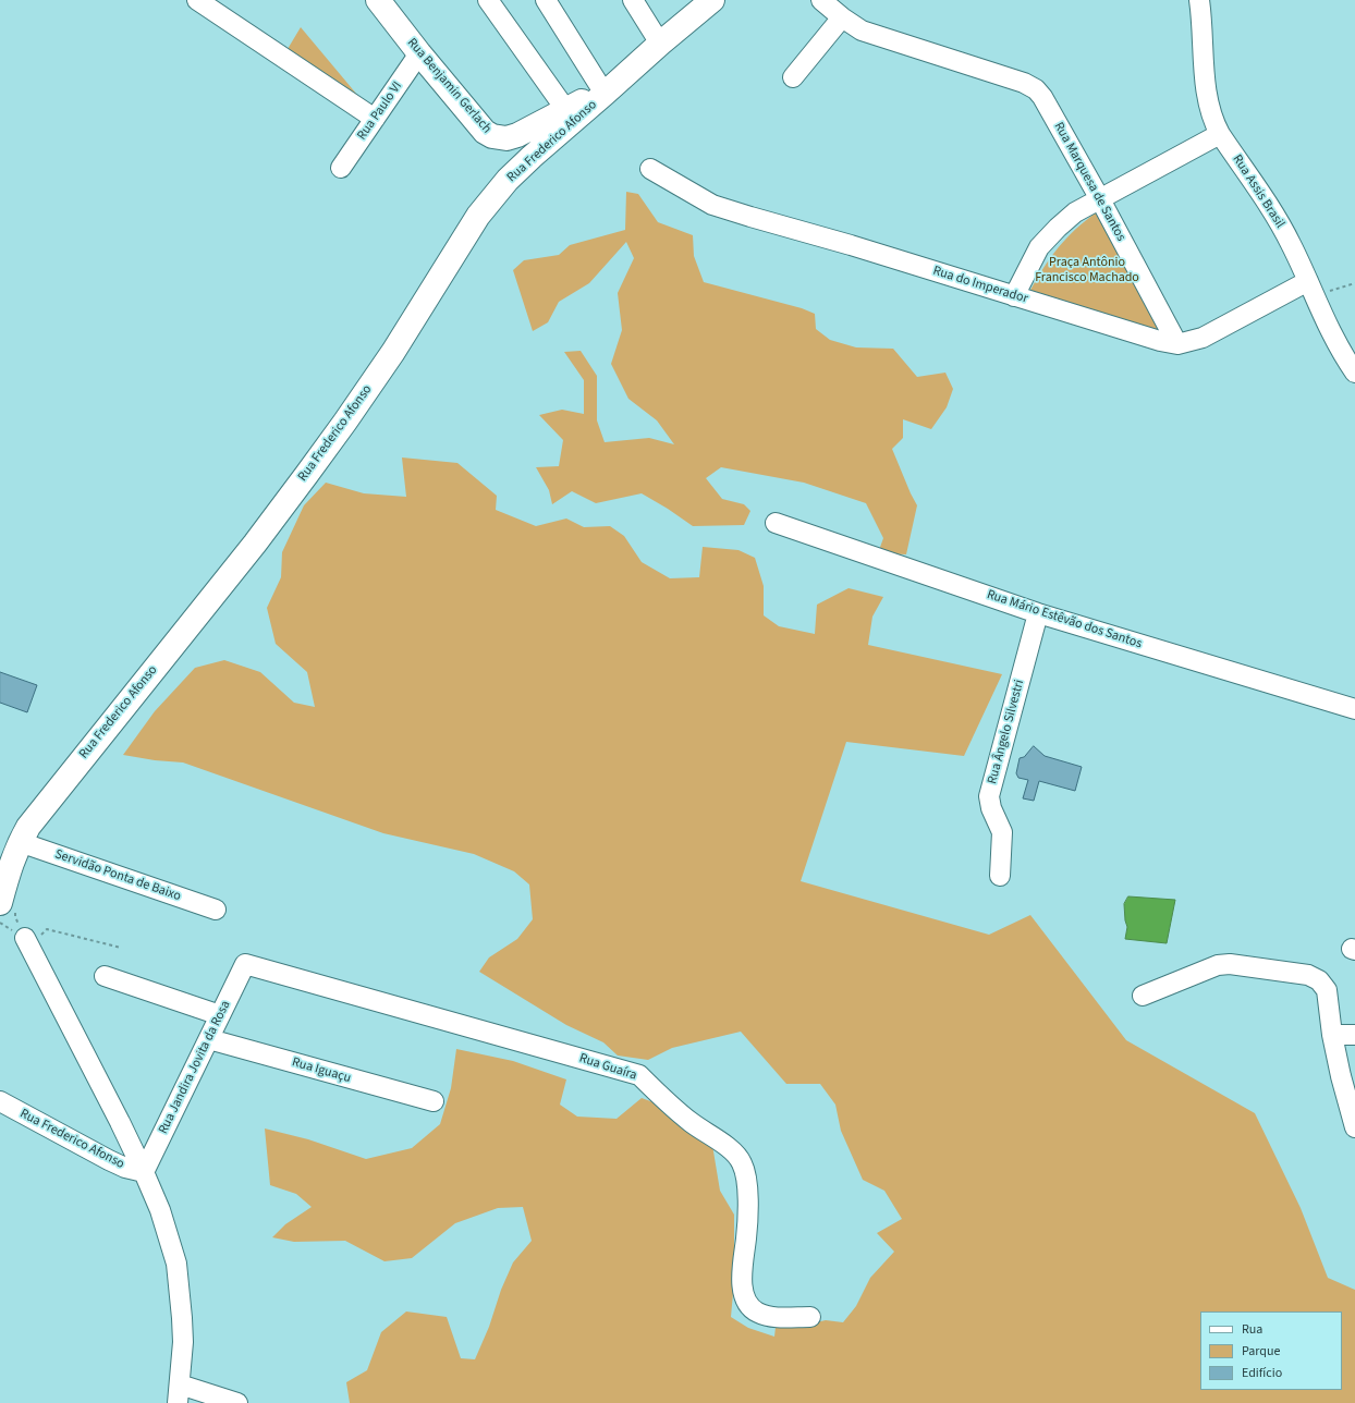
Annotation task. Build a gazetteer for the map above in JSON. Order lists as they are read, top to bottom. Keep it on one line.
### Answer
{"streets":{"main road":["Rua Benjamin Gerlach","Rua Frederico Afonso"],"street":["Rua Paulo VI","Rua Marquesa de Santos","Rua Assis Brasil","Rua do Imperador","Rua Mário Estêvão dos Santos","Rua Ângelo Silvestri","Servidão Ponta de Baixo","Rua Jandira Jovita da Rosa","Rua Guaíra","Rua Iguaçu"]},"crossings":[["Rua Benjamin Gerlach","Rua Paulo VI"],["Rua Benjamin Gerlach","Rua Frederico Afonso"],["Rua Frederico Afonso","Servidão Ponta de Baixo"],["Rua Frederico Afonso","Rua Jandira Jovita da Rosa"],["Rua Marquesa de Santos","Rua do Imperador"],["Rua Assis Brasil","Rua do Imperador"],["Rua Mário Estêvão dos Santos","Rua Ângelo Silvestri"],["Rua Jandira Jovita da Rosa","Rua Guaíra"],["Rua Jandira Jovita da Rosa","Rua Iguaçu"]],"parks":["Praça Antônio Francisco Machado"],"legend":["Rua","Parque","Edifício"]}
